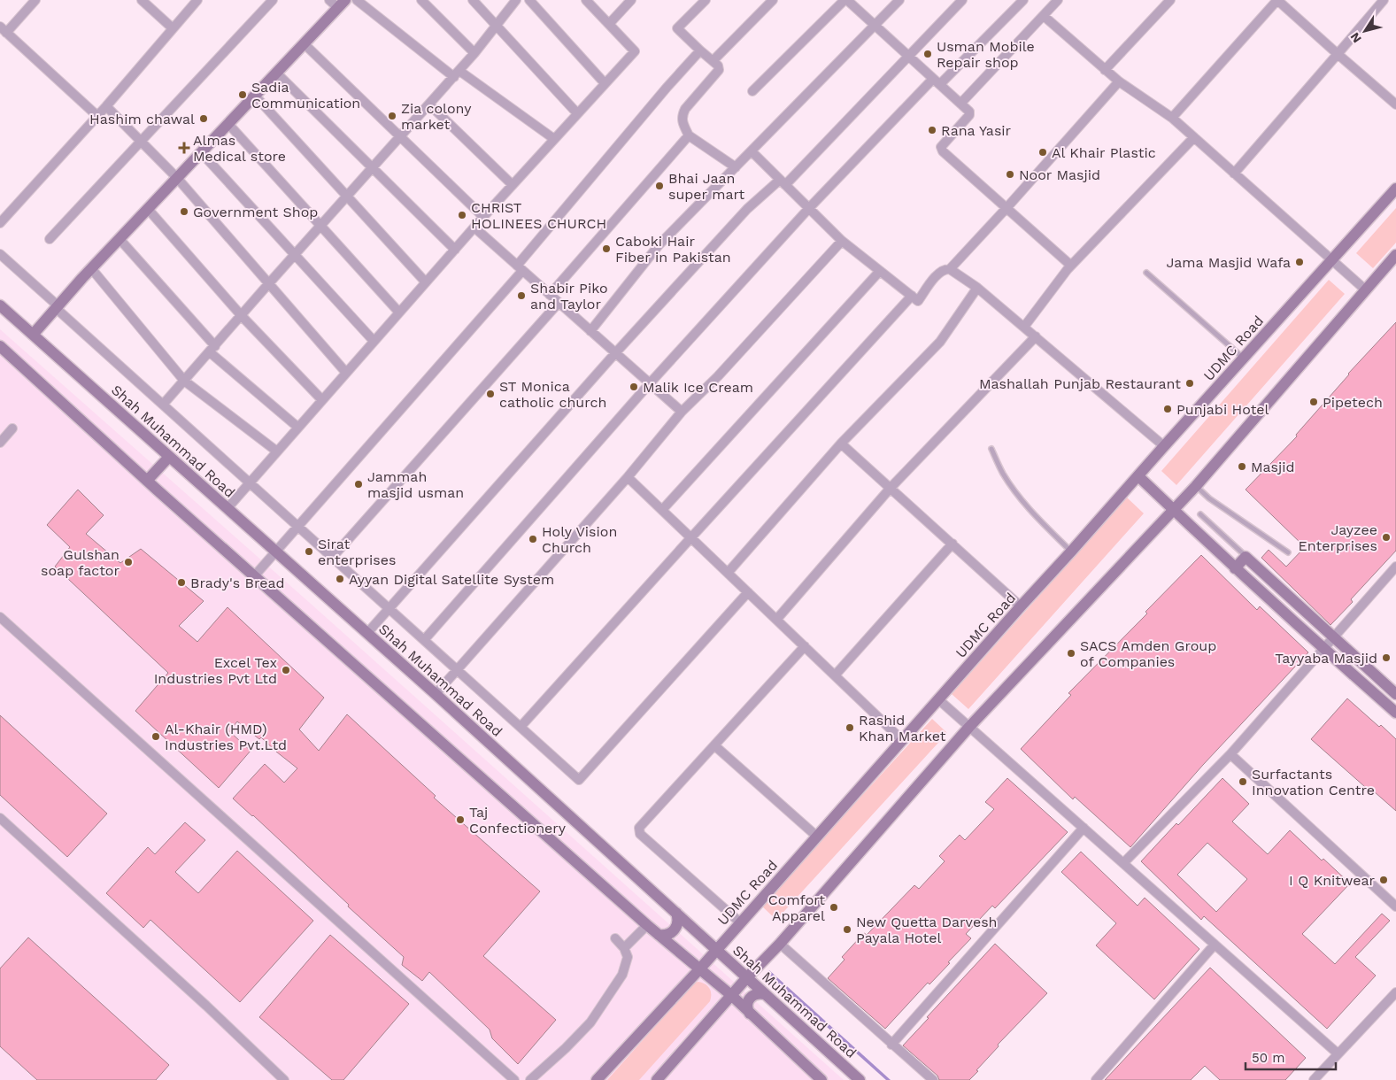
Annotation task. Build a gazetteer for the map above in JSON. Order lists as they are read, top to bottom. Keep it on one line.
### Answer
{"streets":{"street":["UDMC Road","Shah Muhammad Road"]},"crossings":[["UDMC Road","Shah Muhammad Road"]],"places":{"other":["Usman Mobile Repair shop","Sadia Communication","Zia colony market","Hashim chawal","Rana Yasir","Al Khair Plastic","Noor Masjid","Bhai Jaan super mart","Government Shop","CHRIST HOLINEES CHURCH","Caboki Hair Fiber in Pakistan","Jama Masjid Wafa","Shabir Piko and Taylor","Mashallah Punjab Restaurant","Malik Ice Cream","ST Monica catholic church","Pipetech","Punjabi Hotel","Masjid","Jammah masjid usman","Jayzee Enterprises","Holy Vision Church","Sirat enterprises","Gulshan soap factor","Ayyan Digital Satellite System","Brady's Bread","SACS Amden Group of Companies","Tayyaba Masjid","Excel Tex Industries Pvt Ltd","Rashid Khan Market","Al-Khair (HMD) Industries Pvt.Ltd","Surfactants Innovation Centre","Taj Confectionery","I Q Knitwear","Comfort Apparel","New Quetta Darvesh Payala Hotel"],"health":["Almas Medical store"]},"scale_bar":"50 m","north":"bottom left"}
